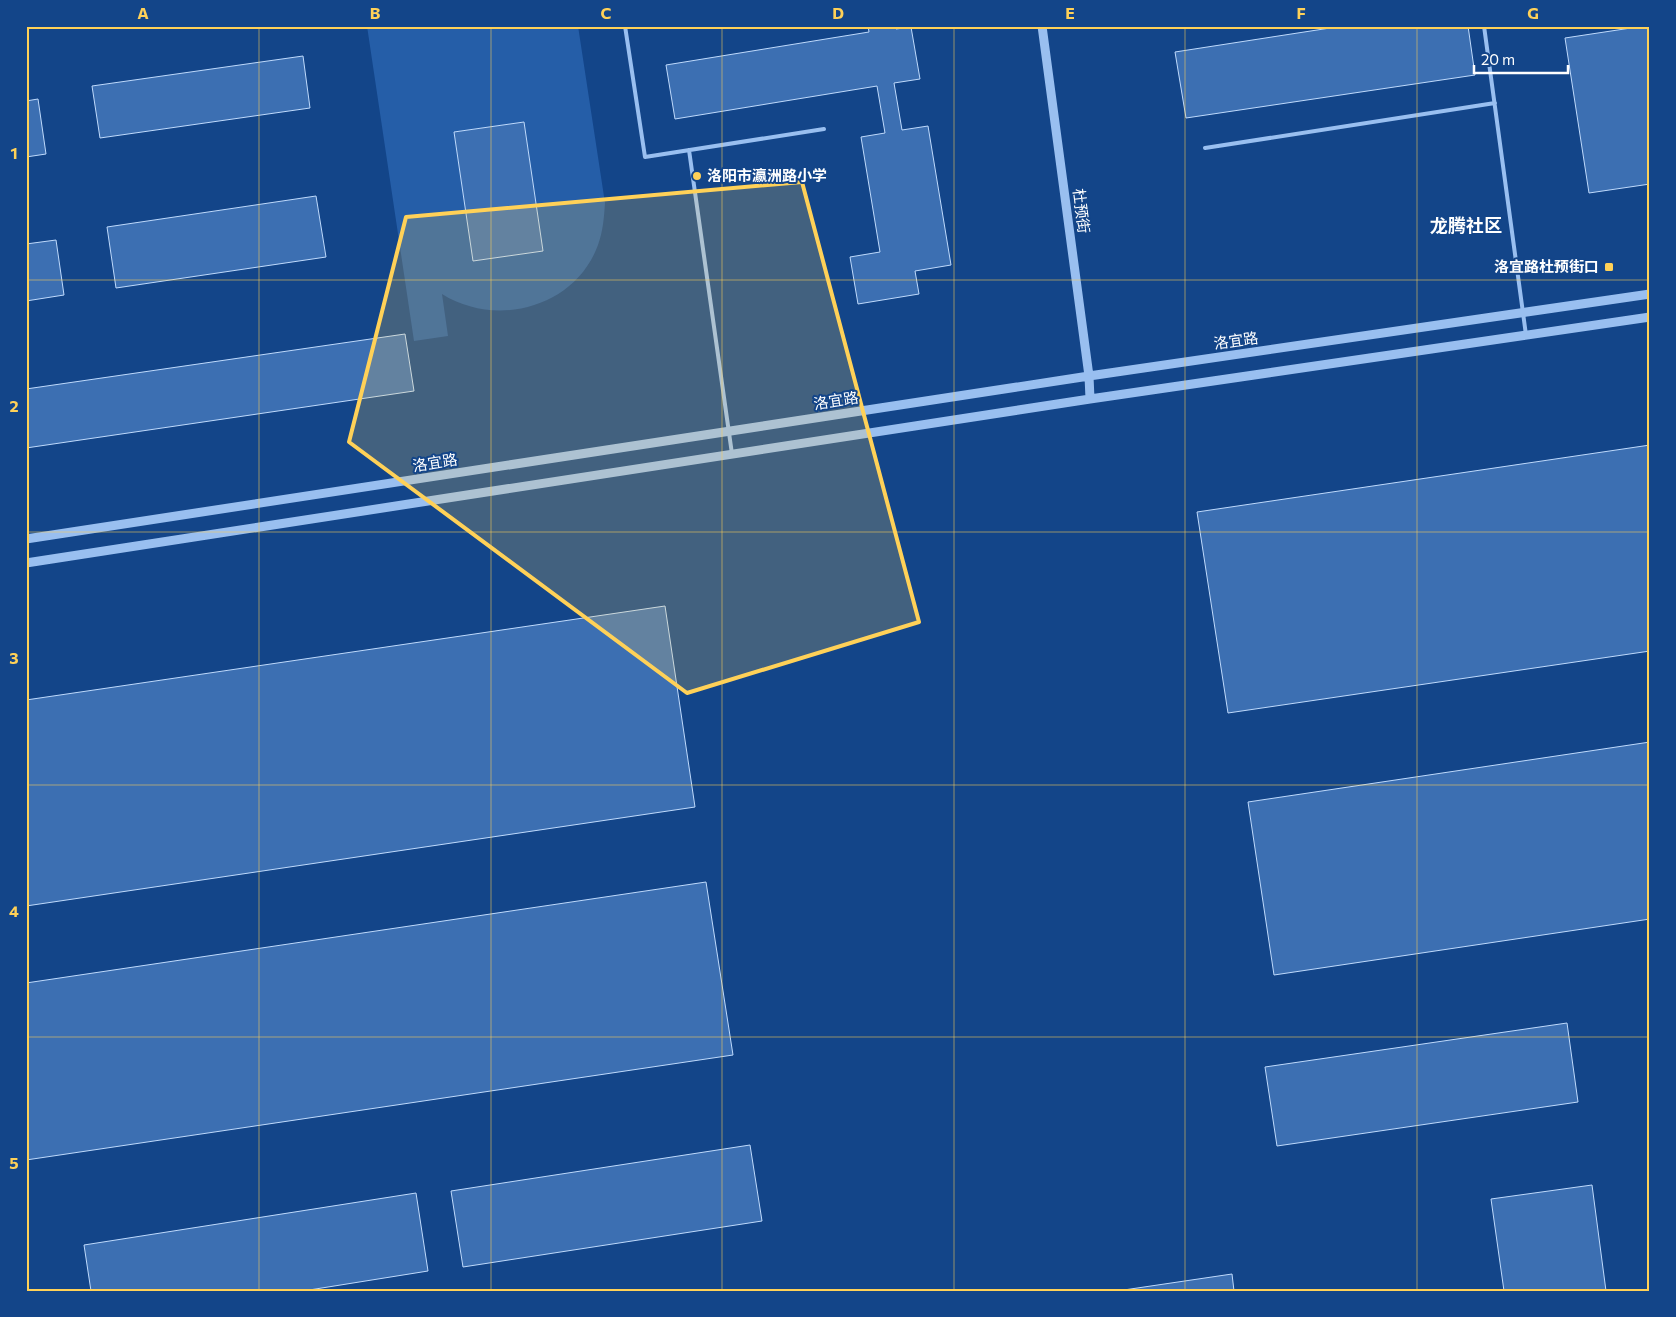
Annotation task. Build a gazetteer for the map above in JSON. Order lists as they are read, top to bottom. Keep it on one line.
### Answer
{"streets":{"street":["杜预街","洛宜路"]},"crossings":[["杜预街","洛宜路"]],"districts":["龙腾社区"],"places":{"other":["洛阳市瀛洲路小学"],"transit":["洛宜路杜预街口"]},"scale_bar":"20 m","grid":{"columns":["A","B","C","D","E","F","G"],"rows":["1","2","3","4","5"]}}
